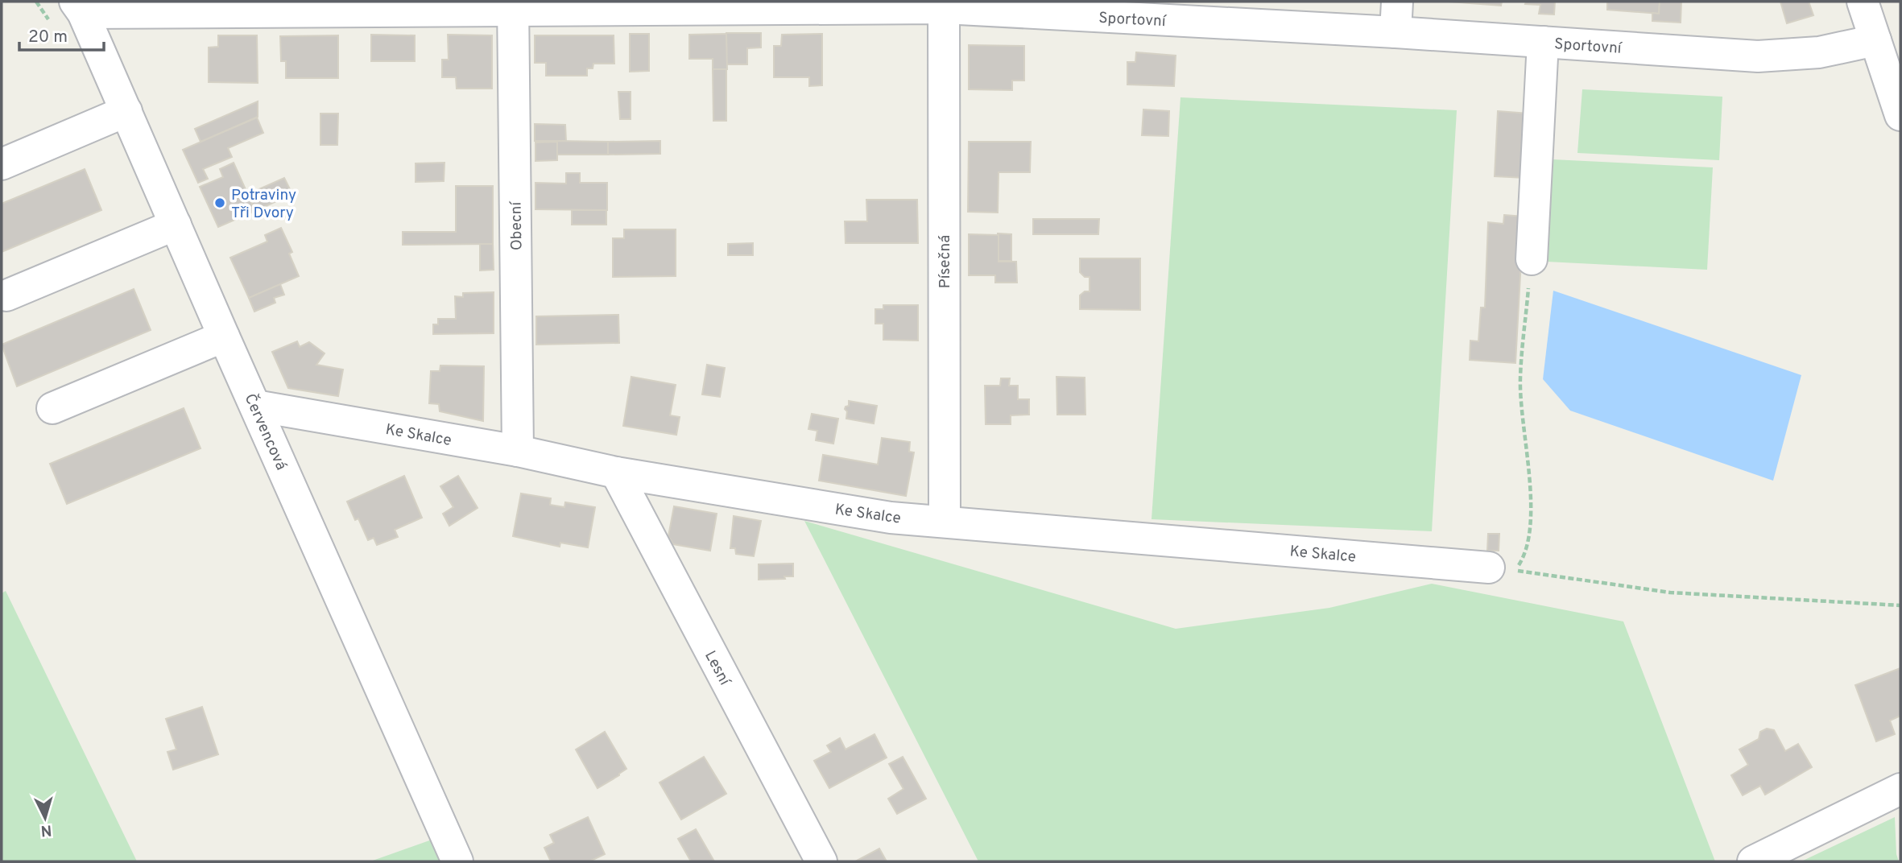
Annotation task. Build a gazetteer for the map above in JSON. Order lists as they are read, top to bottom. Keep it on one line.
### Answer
{"streets":{"street":["Sportovní","Obecní","Písečná","Červencová","Ke Skalce","Lesní"]},"crossings":[["Sportovní","Obecní"],["Sportovní","Písečná"],["Sportovní","Červencová"],["Obecní","Ke Skalce"],["Písečná","Ke Skalce"],["Červencová","Ke Skalce"],["Ke Skalce","Lesní"]],"places":["Potraviny Tři Dvory"],"scale_bar":"20 m","north":"bottom"}
